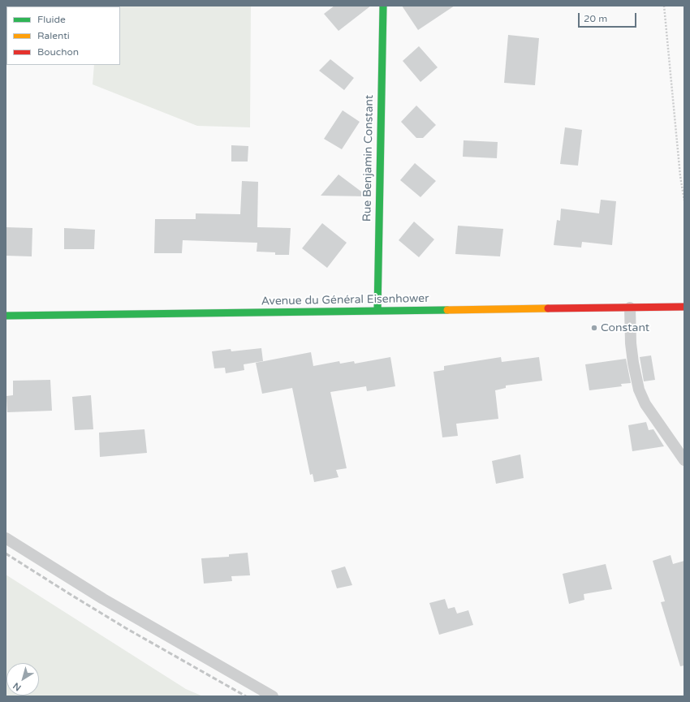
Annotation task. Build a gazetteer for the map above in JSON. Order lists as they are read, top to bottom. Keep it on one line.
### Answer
{"streets":{"main road":["Rue Benjamin Constant","Avenue du Général Eisenhower"]},"crossings":[["Rue Benjamin Constant","Avenue du Général Eisenhower"]],"places":["Constant"],"legend":["Fluide","Ralenti","Bouchon"],"scale_bar":"20 m","north":"bottom left"}
